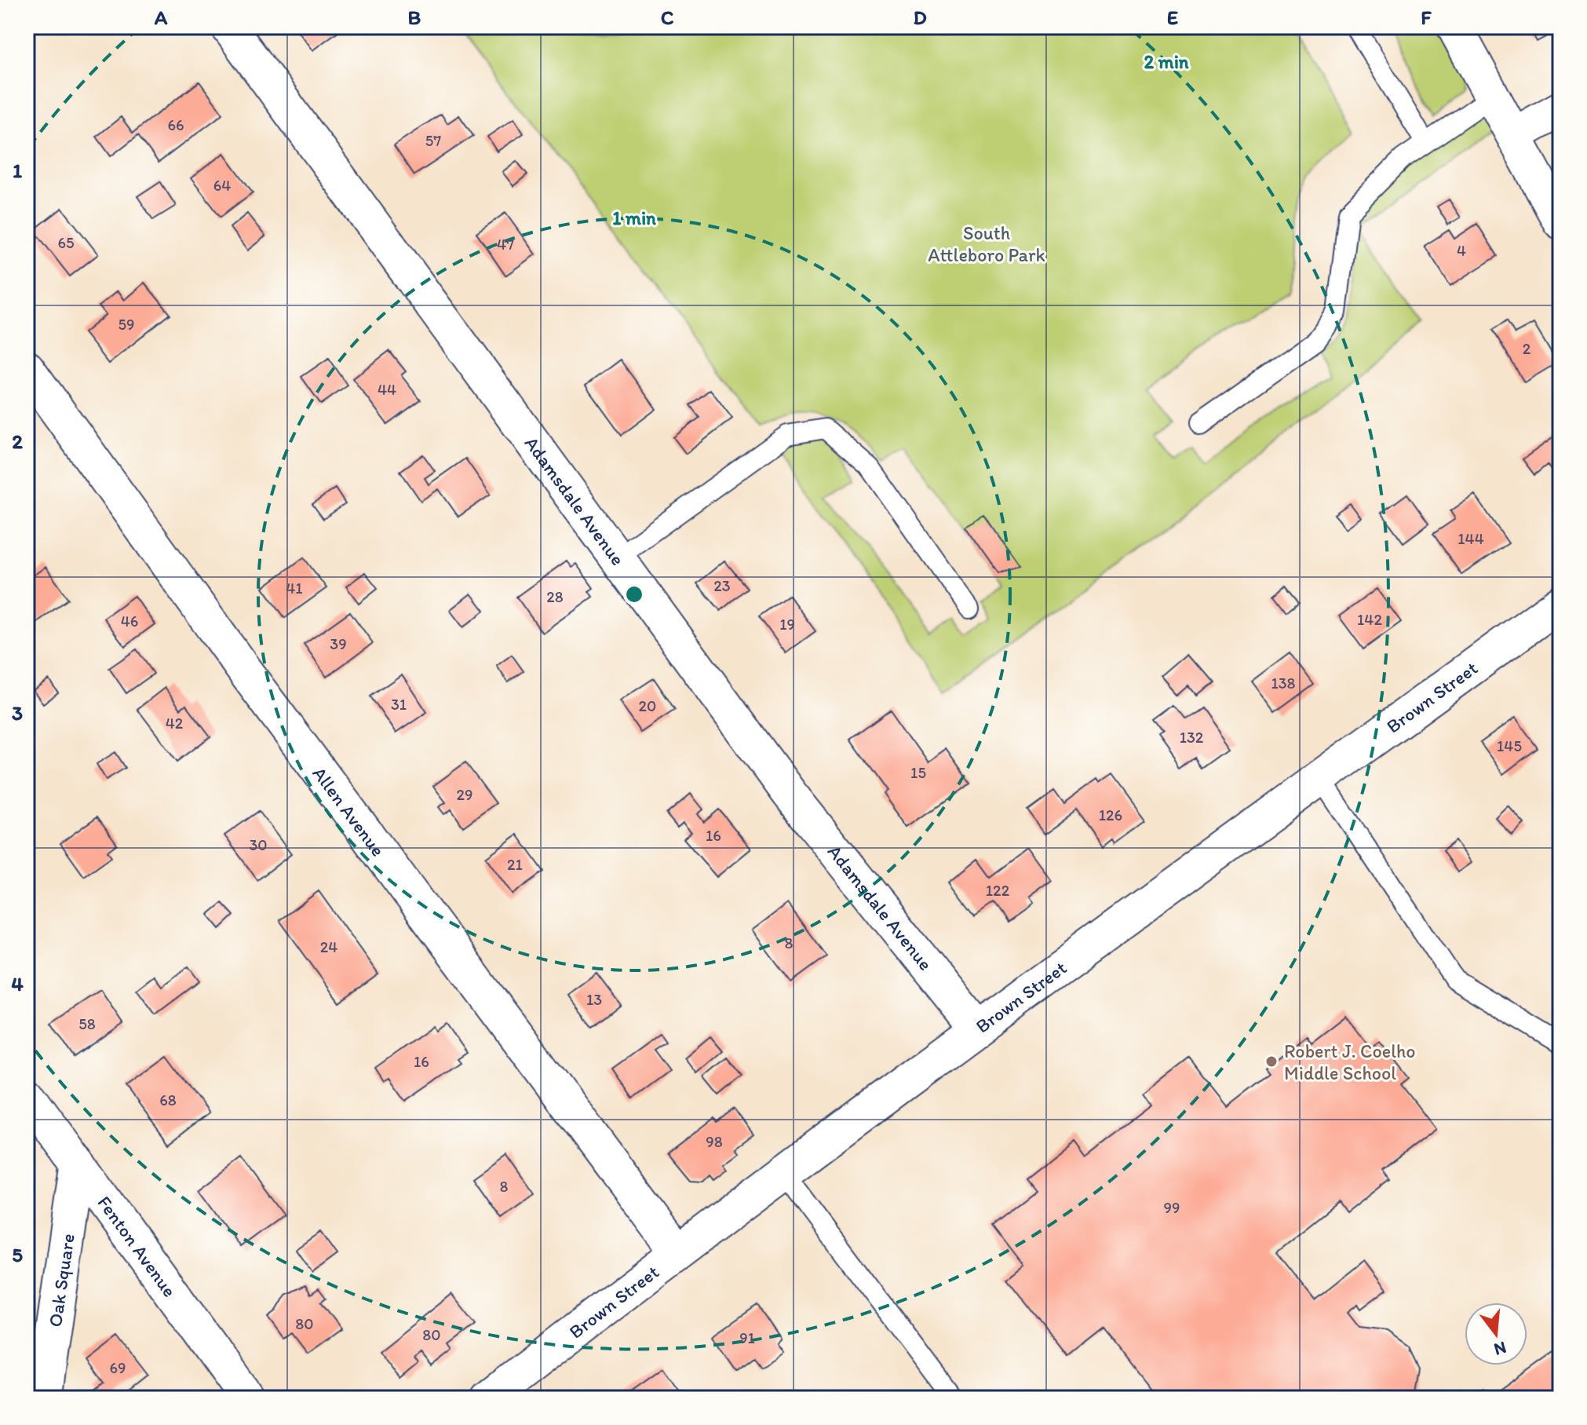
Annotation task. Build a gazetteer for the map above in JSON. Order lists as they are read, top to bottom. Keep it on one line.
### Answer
{"streets":{"street":["Adamsdale Avenue","Brown Street","Allen Avenue","Fenton Avenue","Oak Square"]},"crossings":[["Adamsdale Avenue","Brown Street"],["Brown Street","Allen Avenue"],["Fenton Avenue","Oak Square"]],"parks":["South Attleboro Park"],"places":["Robert J. Coelho Middle School"],"house_numbers":["66","57","64","65","47","4","59","2","44","144","23","41","28","142","46","19","39","138","31","20","42","132","145","15","29","126","16","30","21","122","8","24","13","58","16","68","98","8","99","80","80","91","69"],"north":"bottom","grid":{"columns":["A","B","C","D","E","F"],"rows":["1","2","3","4","5"]},"rings":["2 min","1 min"]}
